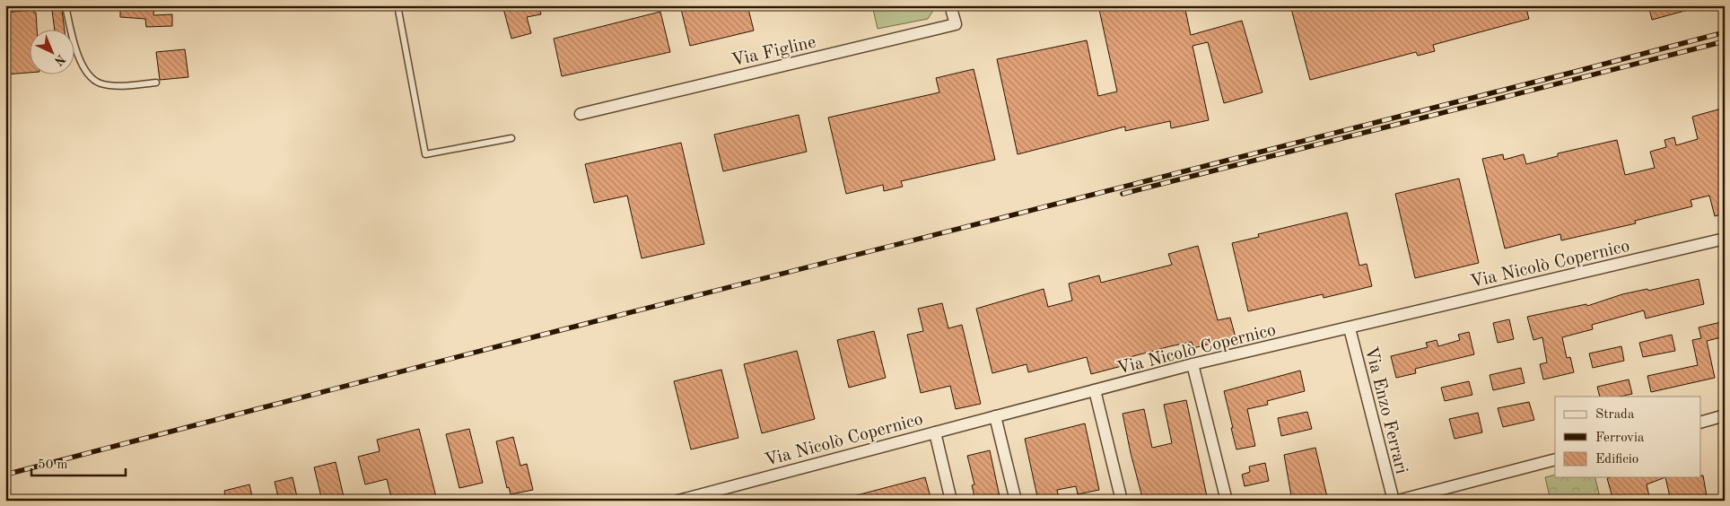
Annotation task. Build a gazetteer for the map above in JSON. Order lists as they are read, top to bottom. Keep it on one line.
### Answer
{"streets":{"street":["Via Figline","Via Nicolò Copernico","Via Enzo Ferrari"]},"crossings":[["Via Nicolò Copernico","Via Enzo Ferrari"]],"legend":["Strada","Ferrovia","Edificio"],"scale_bar":"50 m","north":"bottom right"}
